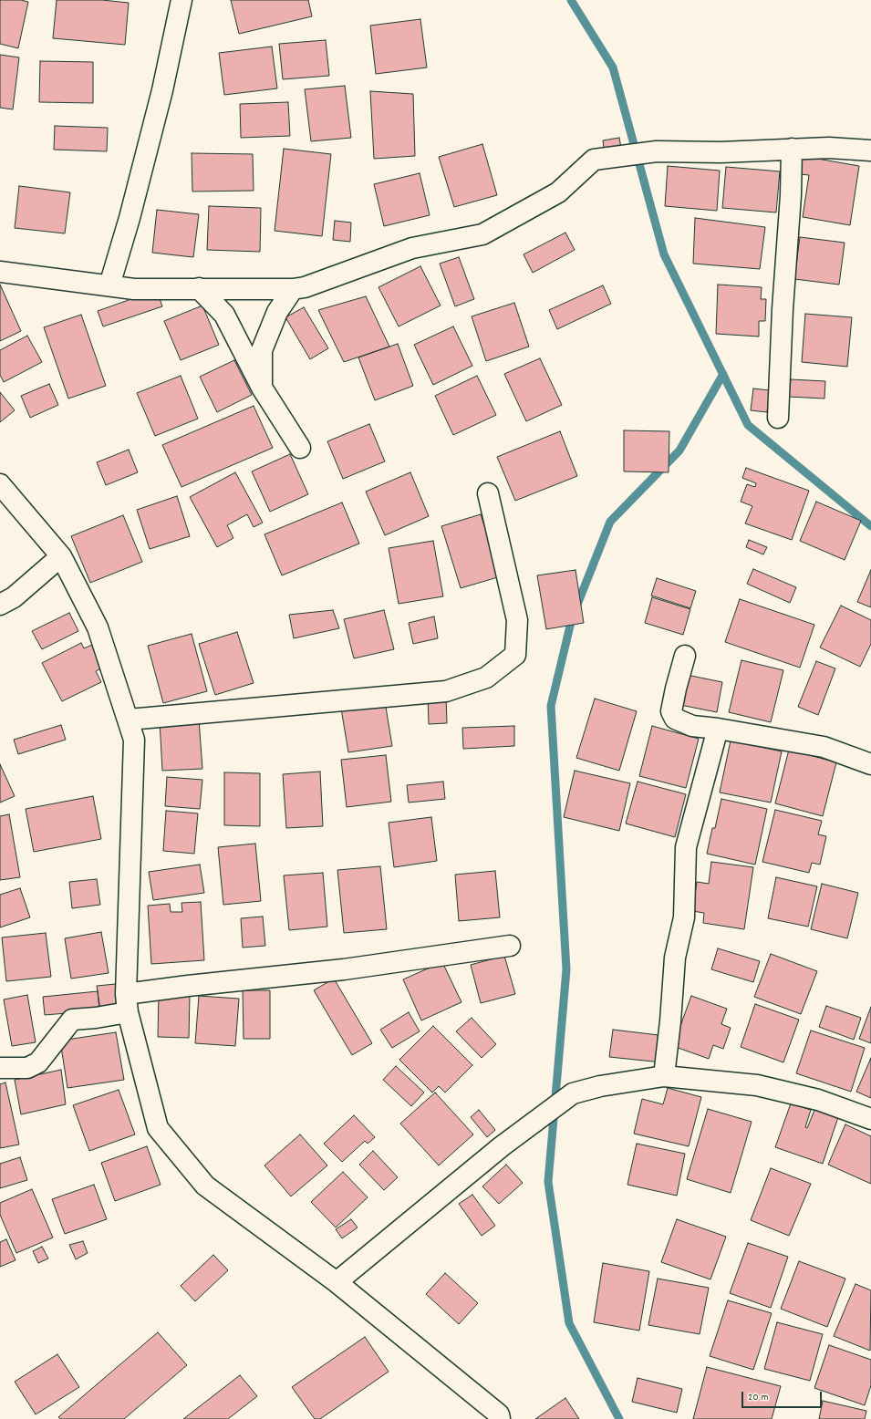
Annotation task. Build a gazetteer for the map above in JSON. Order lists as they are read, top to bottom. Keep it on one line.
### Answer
{"scale_bar":"20 m"}
